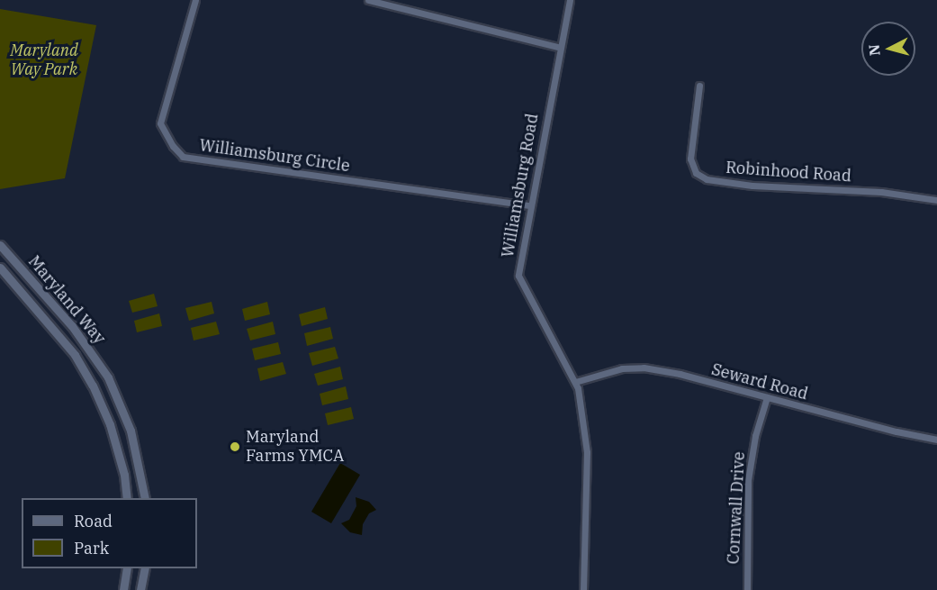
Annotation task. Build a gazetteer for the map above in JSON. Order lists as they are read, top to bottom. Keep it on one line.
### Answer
{"streets":{"main road":["Maryland Way"],"street":["Williamsburg Circle","Robinhood Road","Williamsburg Road","Seward Road","Cornwall Drive"]},"crossings":[["Williamsburg Circle","Williamsburg Road"],["Williamsburg Road","Seward Road"],["Seward Road","Cornwall Drive"]],"parks":["Maryland Way Park"],"places":["Maryland Farms YMCA"],"legend":["Road","Park"],"north":"left"}
